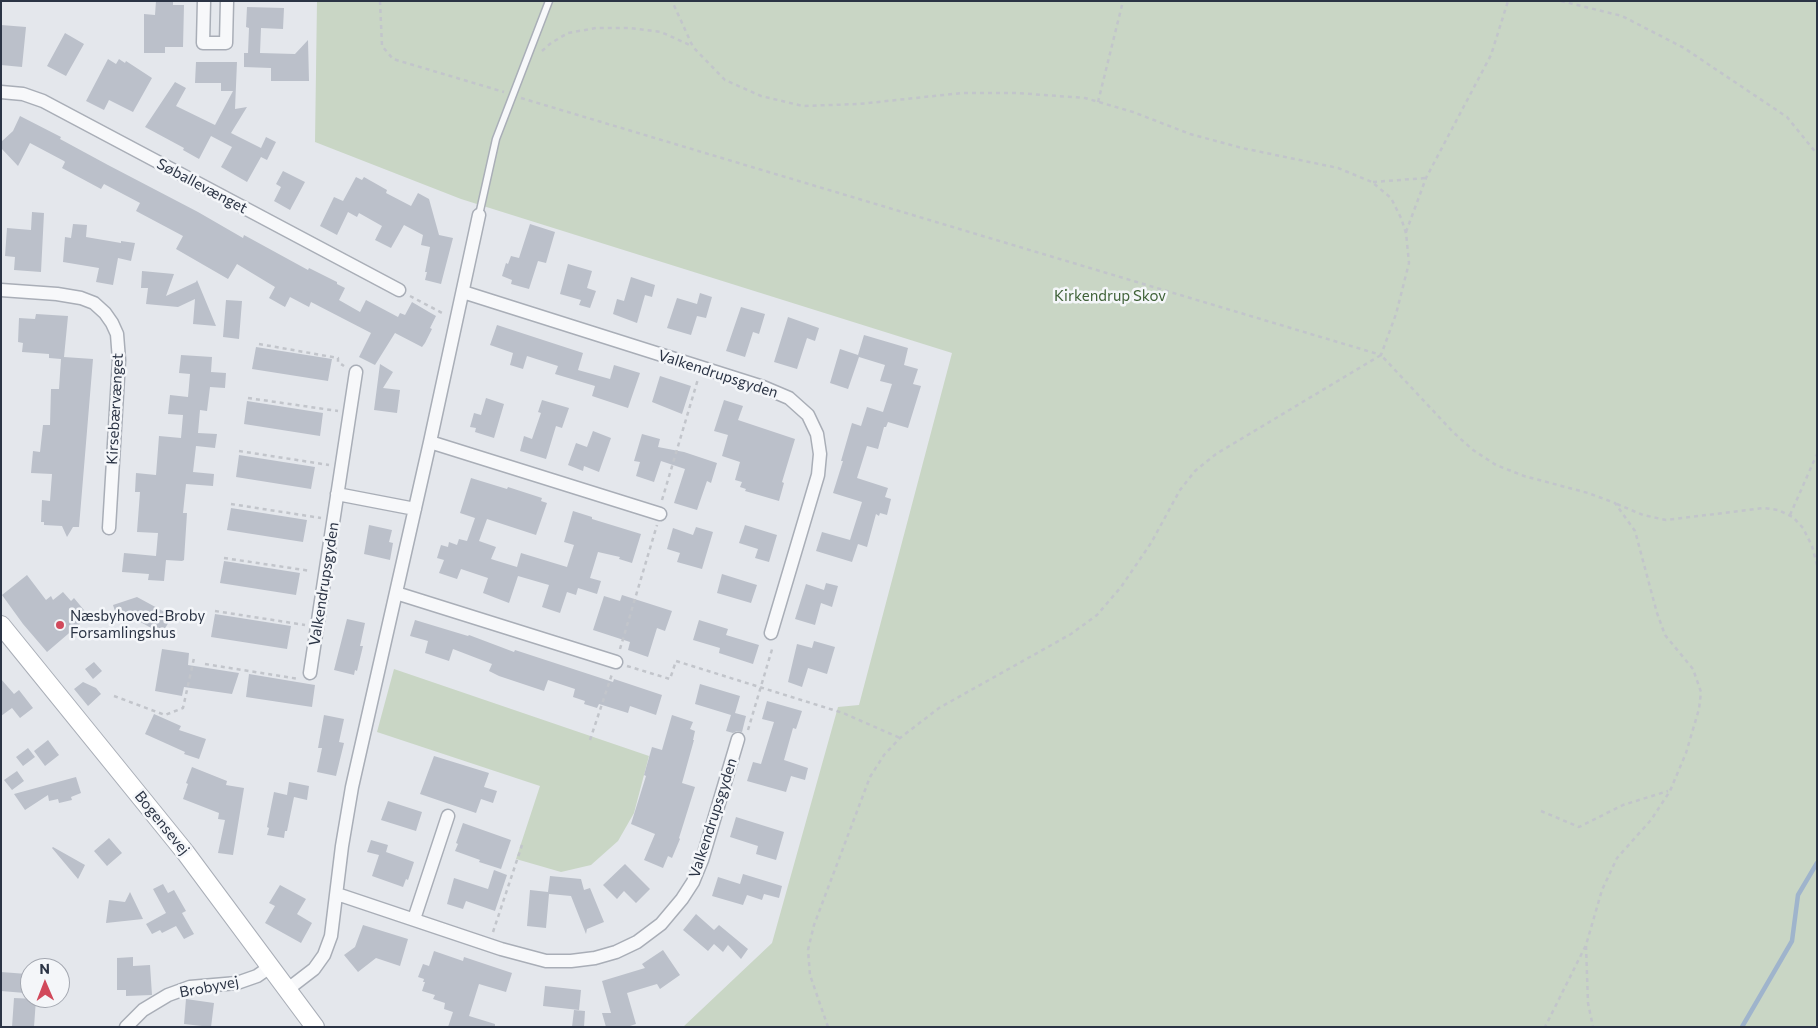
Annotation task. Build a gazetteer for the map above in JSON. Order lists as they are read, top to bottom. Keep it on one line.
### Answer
{"streets":{"main road":["Bogensevej"],"street":["Søballevænget","Valkendrupsgyden","Kirsebærvænget","Brobyvej"]},"crossings":[["Bogensevej","Brobyvej"]],"parks":["Kirkendrup Skov"],"places":["Næsbyhoved-Broby Forsamlingshus"],"north":"top"}
